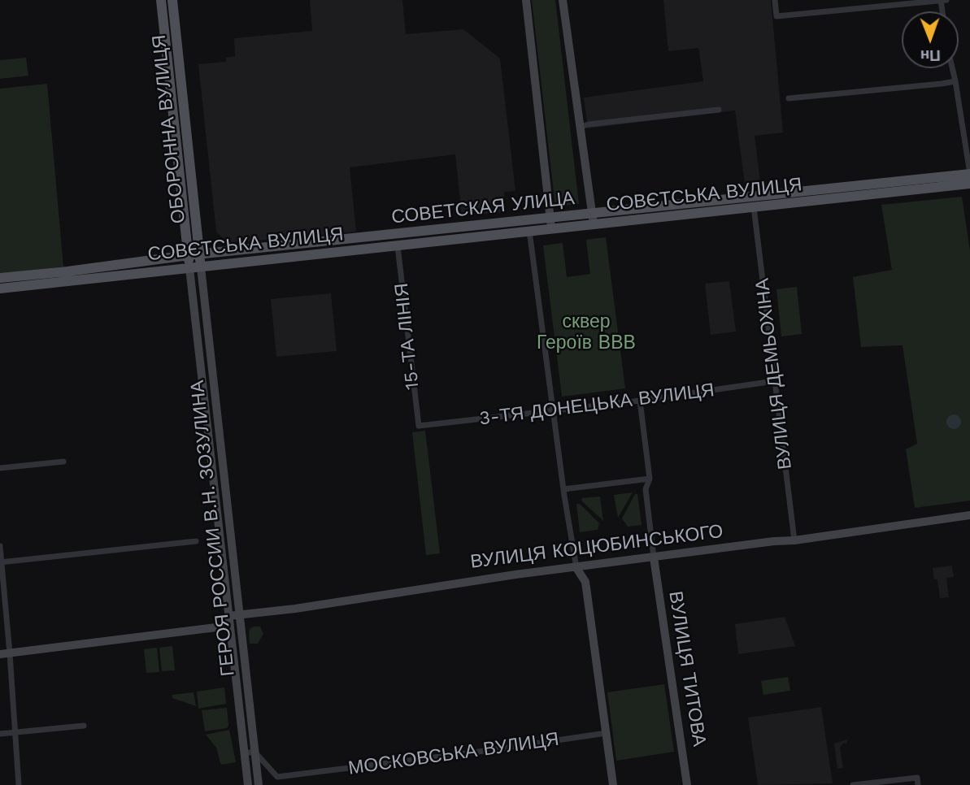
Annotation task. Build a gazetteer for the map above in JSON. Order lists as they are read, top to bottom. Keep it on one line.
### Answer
{"streets":{"main road":["ОБОРОННА ВУЛИЦЯ","СОВЄТСЬКА ВУЛИЦЯ","СОВЕТСКАЯ УЛИЦА"],"street":["15-ТА ЛІНІЯ","ВУЛИЦЯ ДЕМЬОХІНА","3-ТЯ ДОНЕЦЬКА ВУЛИЦЯ","ГЕРОЯ РОССИИ В.Н. ЗОЗУЛИНА","ВУЛИЦЯ КОЦЮБИНСЬКОГО","ВУЛИЦЯ ТИТОВА","МОСКОВСЬКА ВУЛИЦЯ"]},"crossings":[["ОБОРОННА ВУЛИЦЯ","СОВЄТСЬКА ВУЛИЦЯ"],["ОБОРОННА ВУЛИЦЯ","СОВЕТСКАЯ УЛИЦА"],["ОБОРОННА ВУЛИЦЯ","ГЕРОЯ РОССИИ В.Н. ЗОЗУЛИНА"],["СОВЄТСЬКА ВУЛИЦЯ","СОВЕТСКАЯ УЛИЦА"],["СОВЄТСЬКА ВУЛИЦЯ","15-ТА ЛІНІЯ"],["СОВЄТСЬКА ВУЛИЦЯ","ВУЛИЦЯ ДЕМЬОХІНА"],["СОВЄТСЬКА ВУЛИЦЯ","ГЕРОЯ РОССИИ В.Н. ЗОЗУЛИНА"],["15-ТА ЛІНІЯ","3-ТЯ ДОНЕЦЬКА ВУЛИЦЯ"],["ВУЛИЦЯ ДЕМЬОХІНА","3-ТЯ ДОНЕЦЬКА ВУЛИЦЯ"],["ВУЛИЦЯ ДЕМЬОХІНА","ВУЛИЦЯ КОЦЮБИНСЬКОГО"],["ГЕРОЯ РОССИИ В.Н. ЗОЗУЛИНА","ВУЛИЦЯ КОЦЮБИНСЬКОГО"],["ГЕРОЯ РОССИИ В.Н. ЗОЗУЛИНА","МОСКОВСЬКА ВУЛИЦЯ"],["ВУЛИЦЯ КОЦЮБИНСЬКОГО","ВУЛИЦЯ ТИТОВА"]],"parks":["сквер Героїв ВВВ"],"north":"bottom"}
